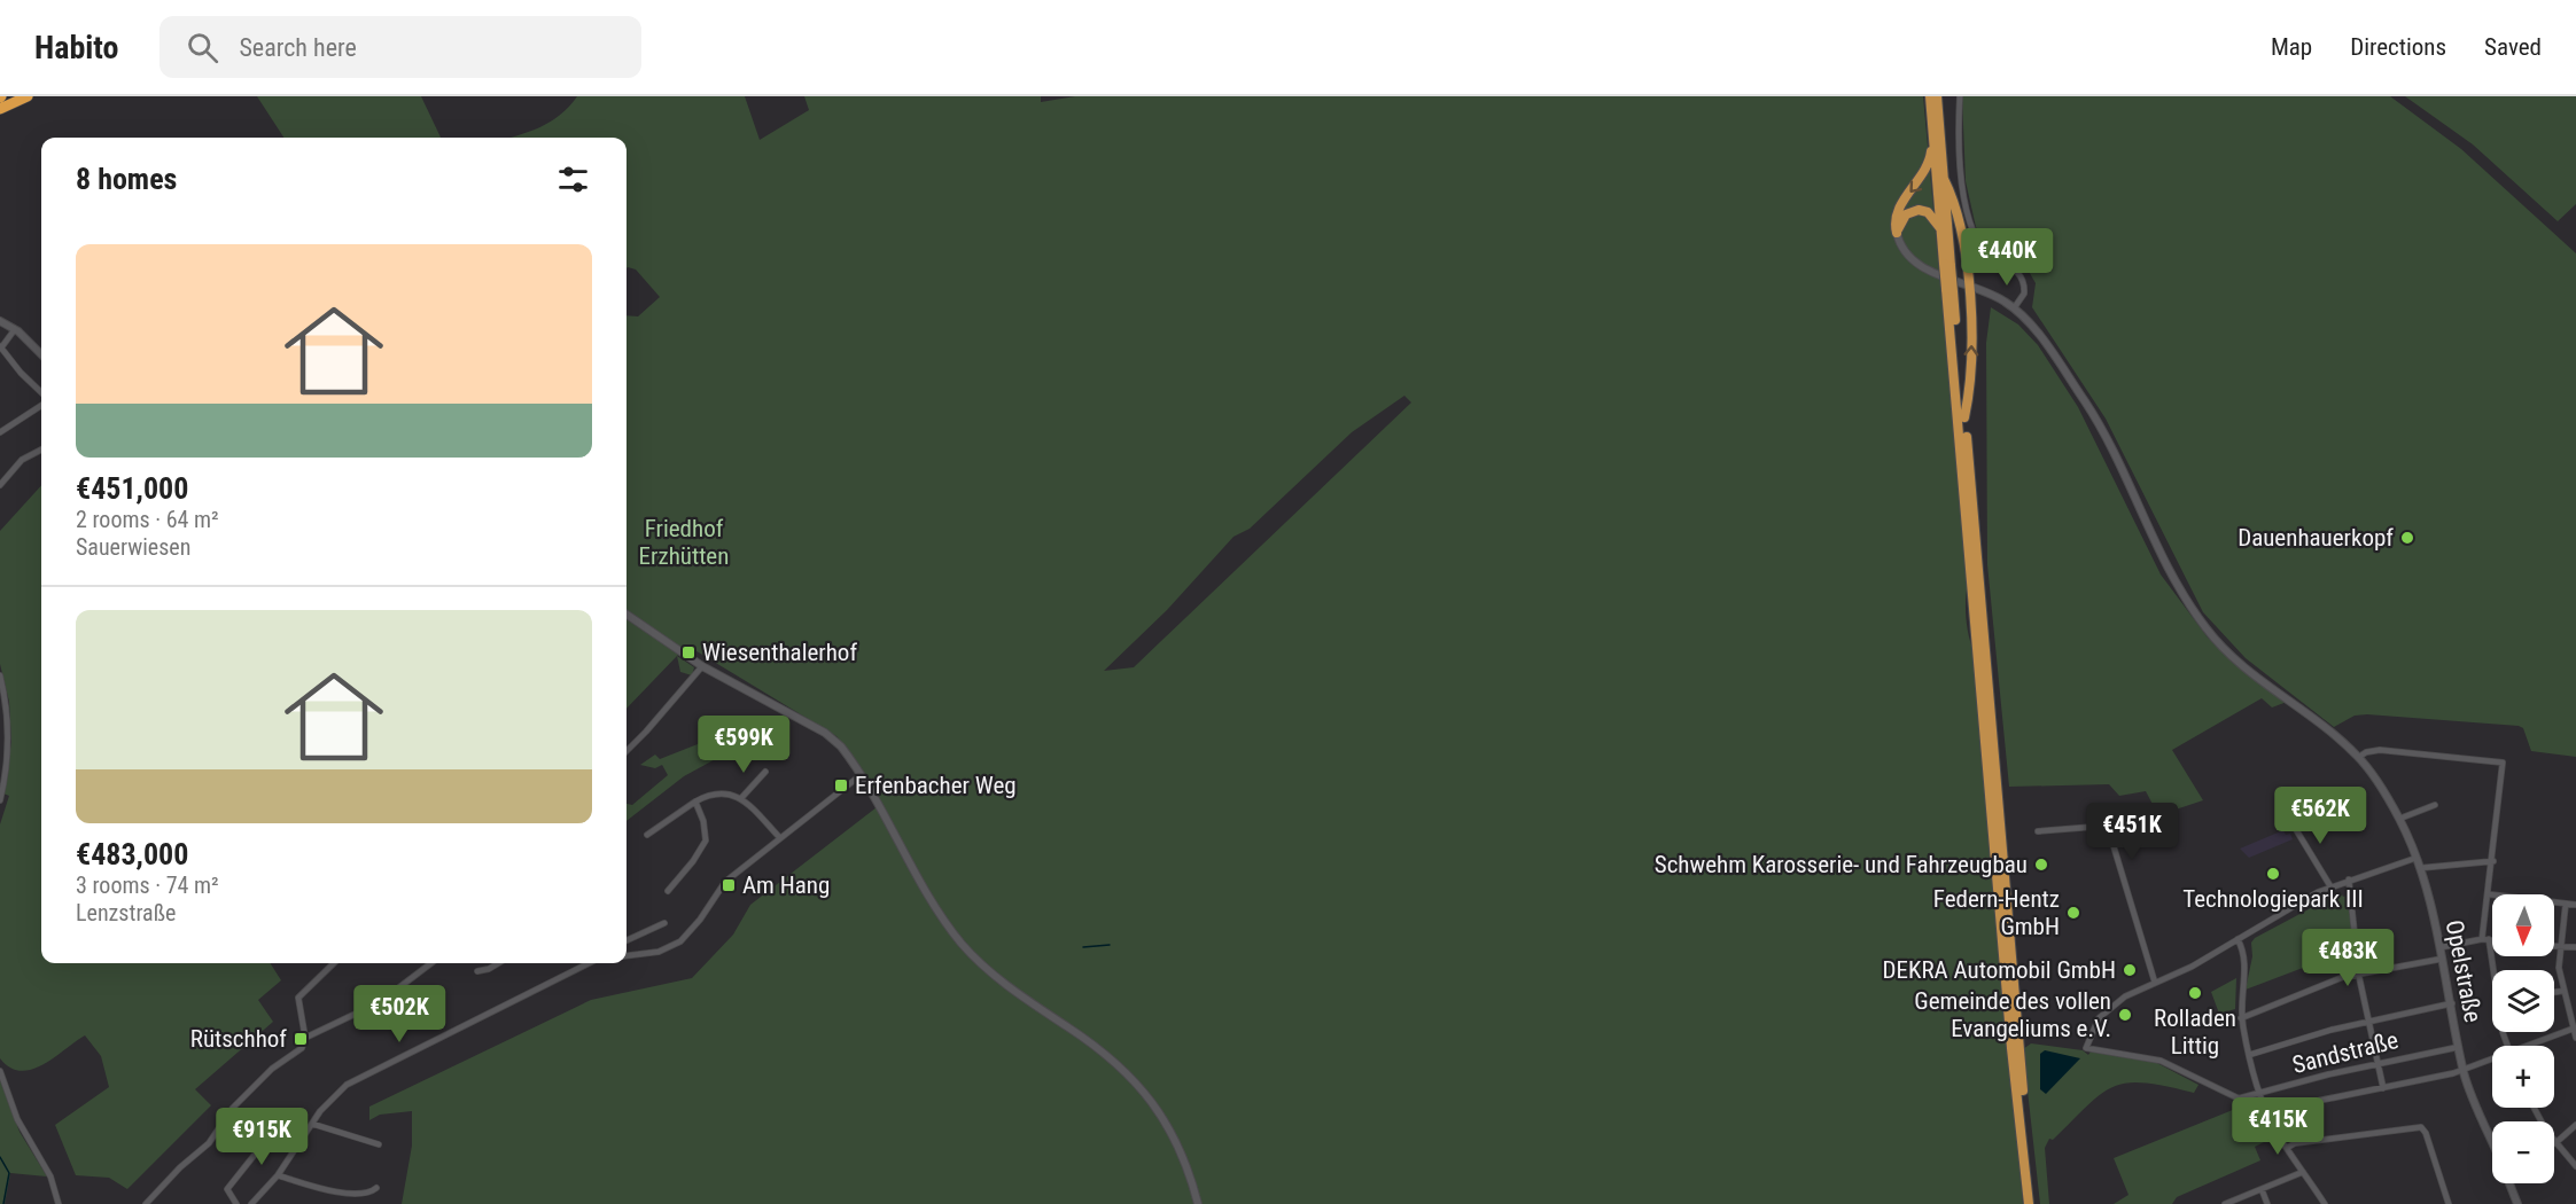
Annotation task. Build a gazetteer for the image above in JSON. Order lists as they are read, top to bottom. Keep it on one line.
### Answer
{"streets":{"street":["Opelstraße","Sandstraße"]},"crossings":[["Opelstraße","Sandstraße"]],"parks":["Friedhof Erzhütten"],"places":{"other":["Dauenhauerkopf","Schwehm Karosserie- und Fahrzeugbau","Technologiepark III","Federn-Hentz GmbH","DEKRA Automobil GmbH","Rolladen Littig","Gemeinde des vollen Evangeliums e.V."],"transit":["Wiesenthalerhof","Erfenbacher Weg","Am Hang","Rütschhof"]},"north":"bottom","page":{"header":"Habito","search":"Search here","nav":["Map","Directions","Saved"],"heading":"8 homes","list":[{"name":"€451,000","note":"2 rooms · 64 m² · Sauerwiesen"},{"name":"€483,000","note":"3 rooms · 74 m² · Lenzstraße"}],"price":["€440K","€599K","€562K","€451K","€483K","€502K","€415K","€915K"],"map_buttons":["+","−"]}}
